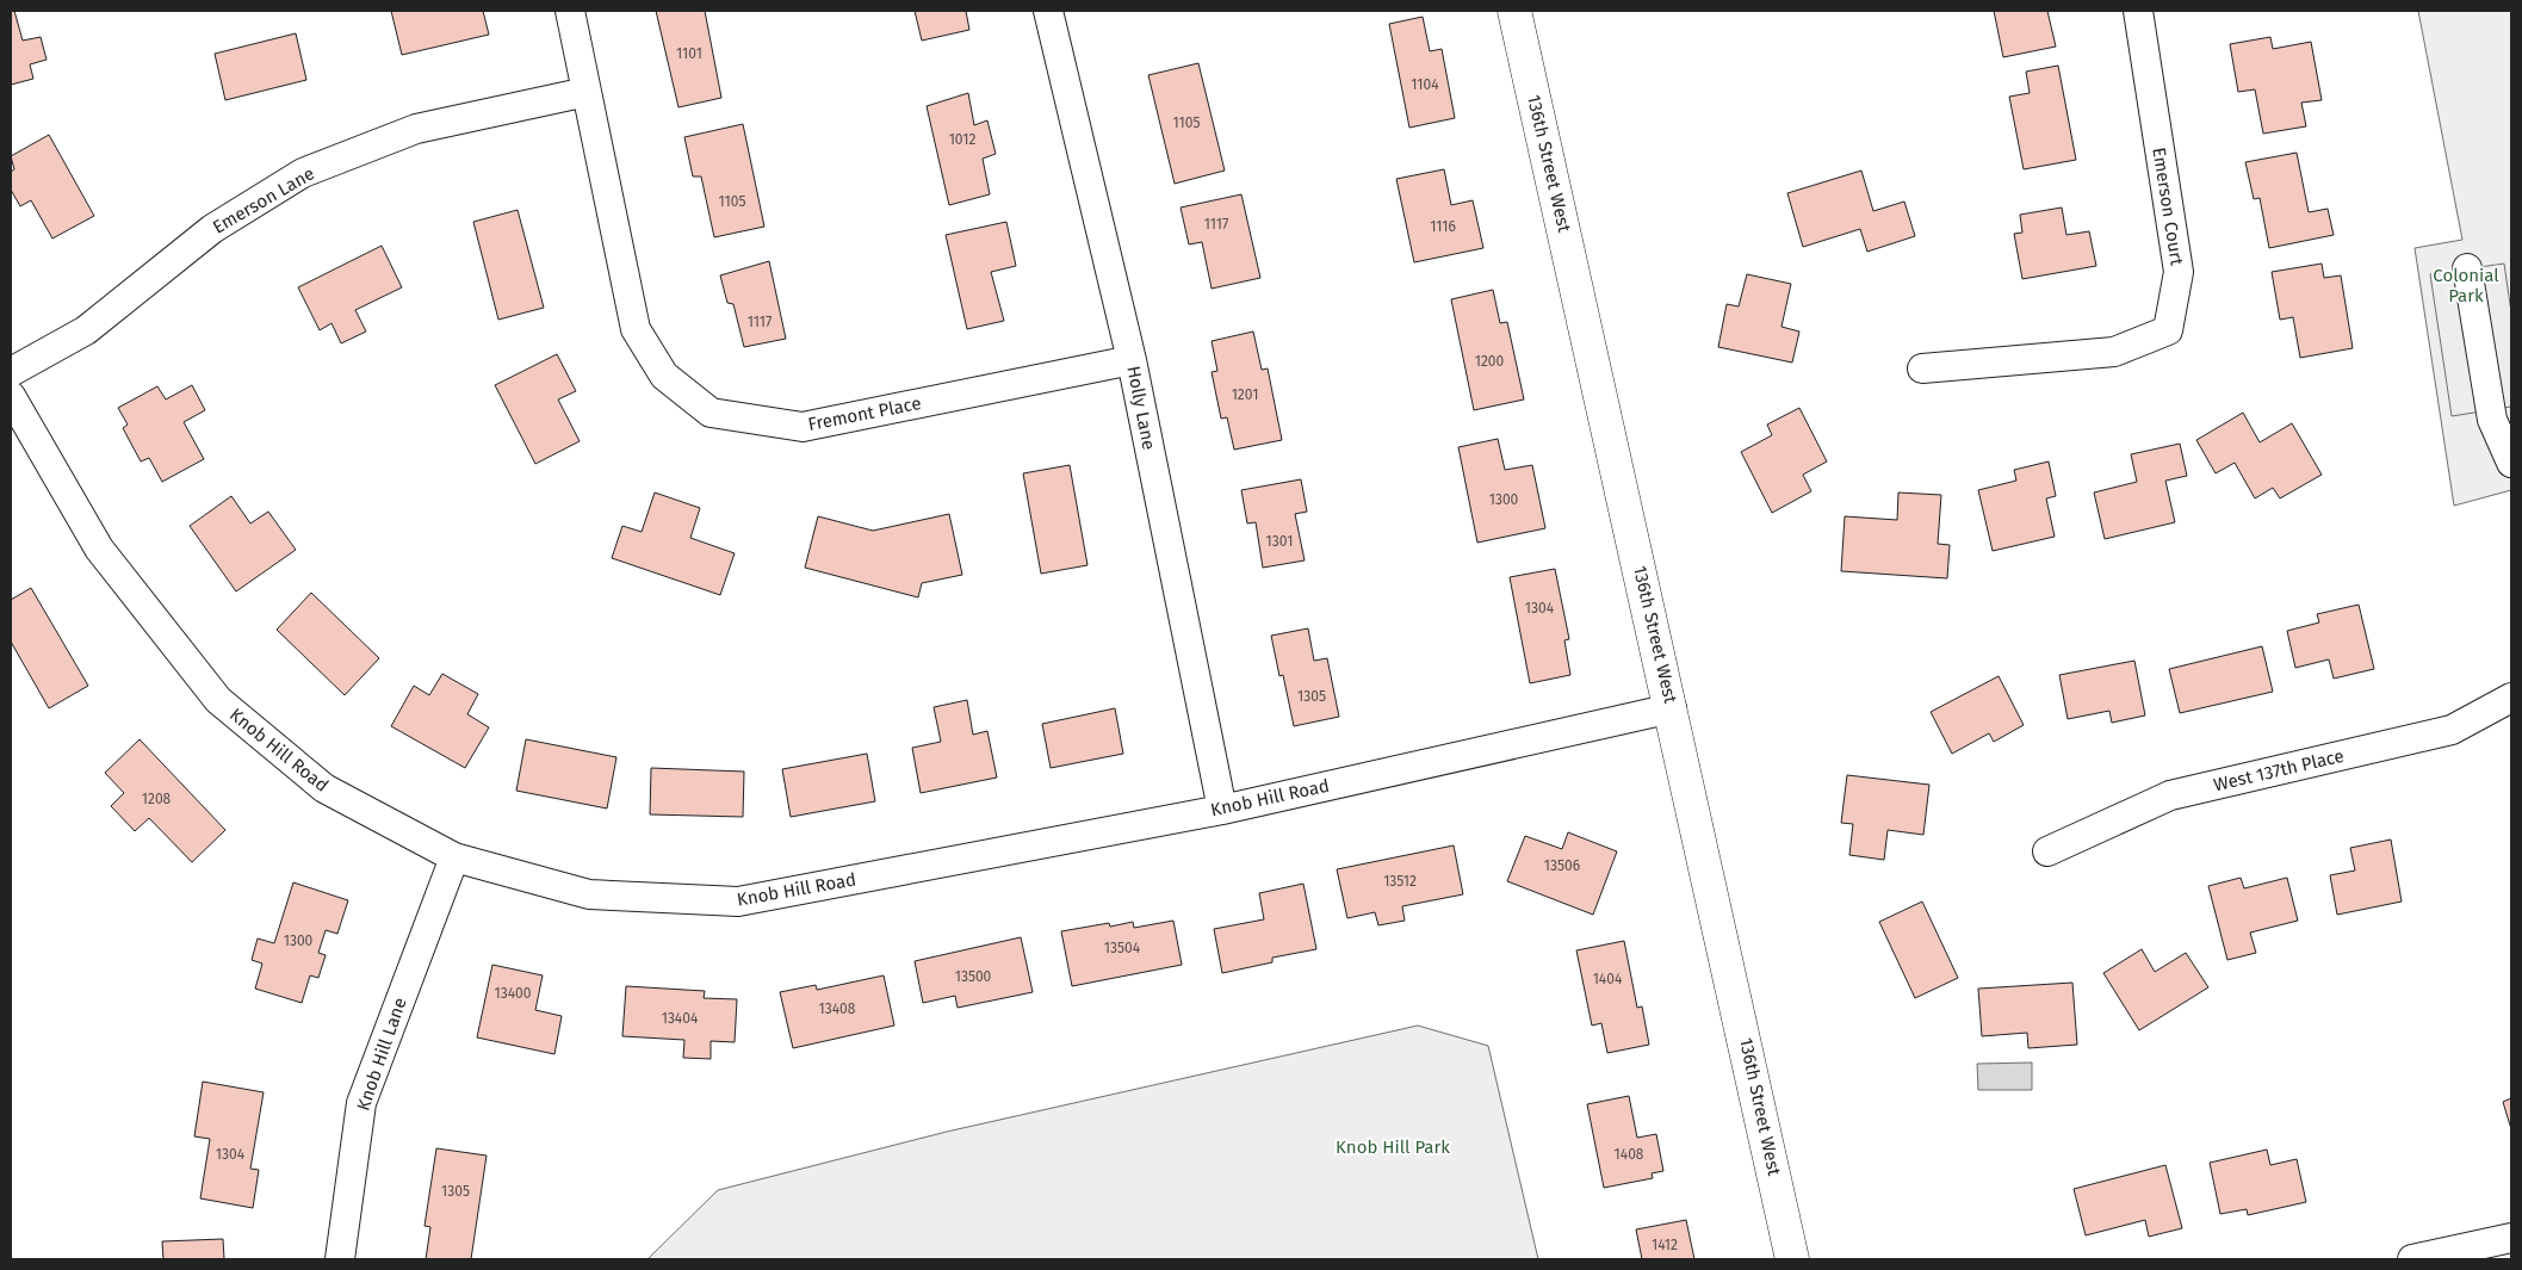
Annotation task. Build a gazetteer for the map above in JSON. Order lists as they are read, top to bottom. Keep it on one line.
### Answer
{"streets":{"street":["136th Street West","Emerson Lane","Emerson Court","Holly Lane","Fremont Place","Knob Hill Road","West 137th Place","Knob Hill Lane"]},"crossings":[["136th Street West","Knob Hill Road"],["Emerson Lane","Fremont Place"],["Holly Lane","Fremont Place"],["Holly Lane","Knob Hill Road"],["Knob Hill Road","Knob Hill Lane"]],"parks":["Colonial Park","Knob Hill Park"],"house_numbers":["1101","1104","1105","1012","1105","1117","1116","1117","1200","1201","1300","1301","1304","1305","1208","13506","13512","1300","13504","13500","1404","13400","13408","13404","1304","1408","1305","1412"]}
